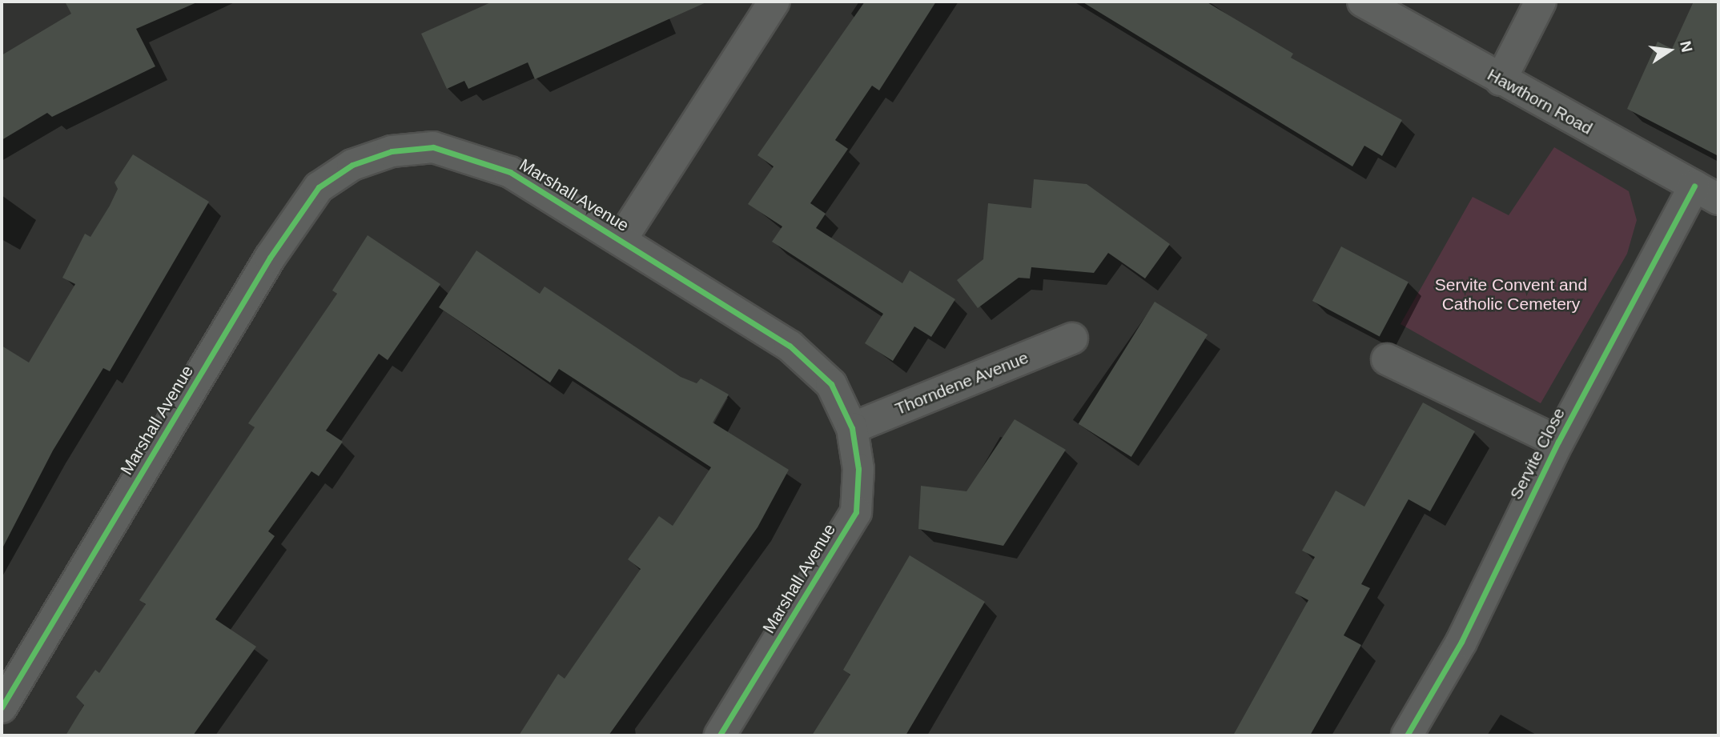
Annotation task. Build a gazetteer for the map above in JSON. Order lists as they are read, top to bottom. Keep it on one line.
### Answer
{"streets":{"street":["Hawthorn Road","Marshall Avenue","Thorndene Avenue","Servite Close"]},"crossings":[["Hawthorn Road","Servite Close"],["Marshall Avenue","Thorndene Avenue"]],"parks":["Servite Convent and Catholic Cemetery"],"north":"right"}
